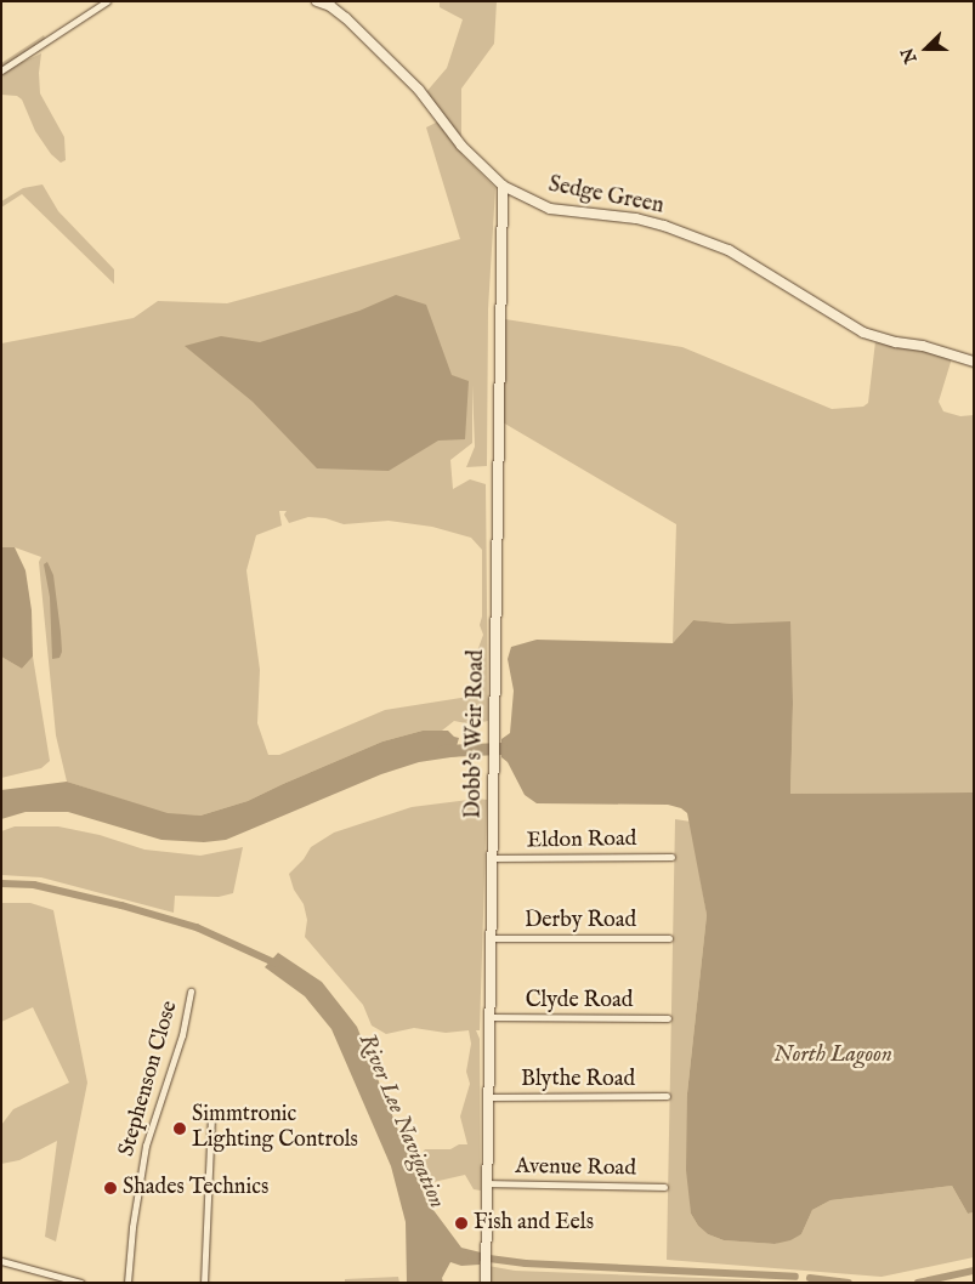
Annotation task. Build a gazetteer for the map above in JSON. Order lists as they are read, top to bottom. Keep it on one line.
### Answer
{"streets":{"street":["Sedge Green","Dobb's Weir Road","Eldon Road","Derby Road","Clyde Road","Stephenson Close","Blythe Road","Avenue Road"]},"crossings":[["Sedge Green","Dobb's Weir Road"],["Dobb's Weir Road","Eldon Road"],["Dobb's Weir Road","Derby Road"],["Dobb's Weir Road","Clyde Road"],["Dobb's Weir Road","Blythe Road"],["Dobb's Weir Road","Avenue Road"]],"water":["North Lagoon","River Lee Navigation"],"places":["Simmtronic Lighting Controls","Shades Technics","Fish and Eels"],"north":"left"}
